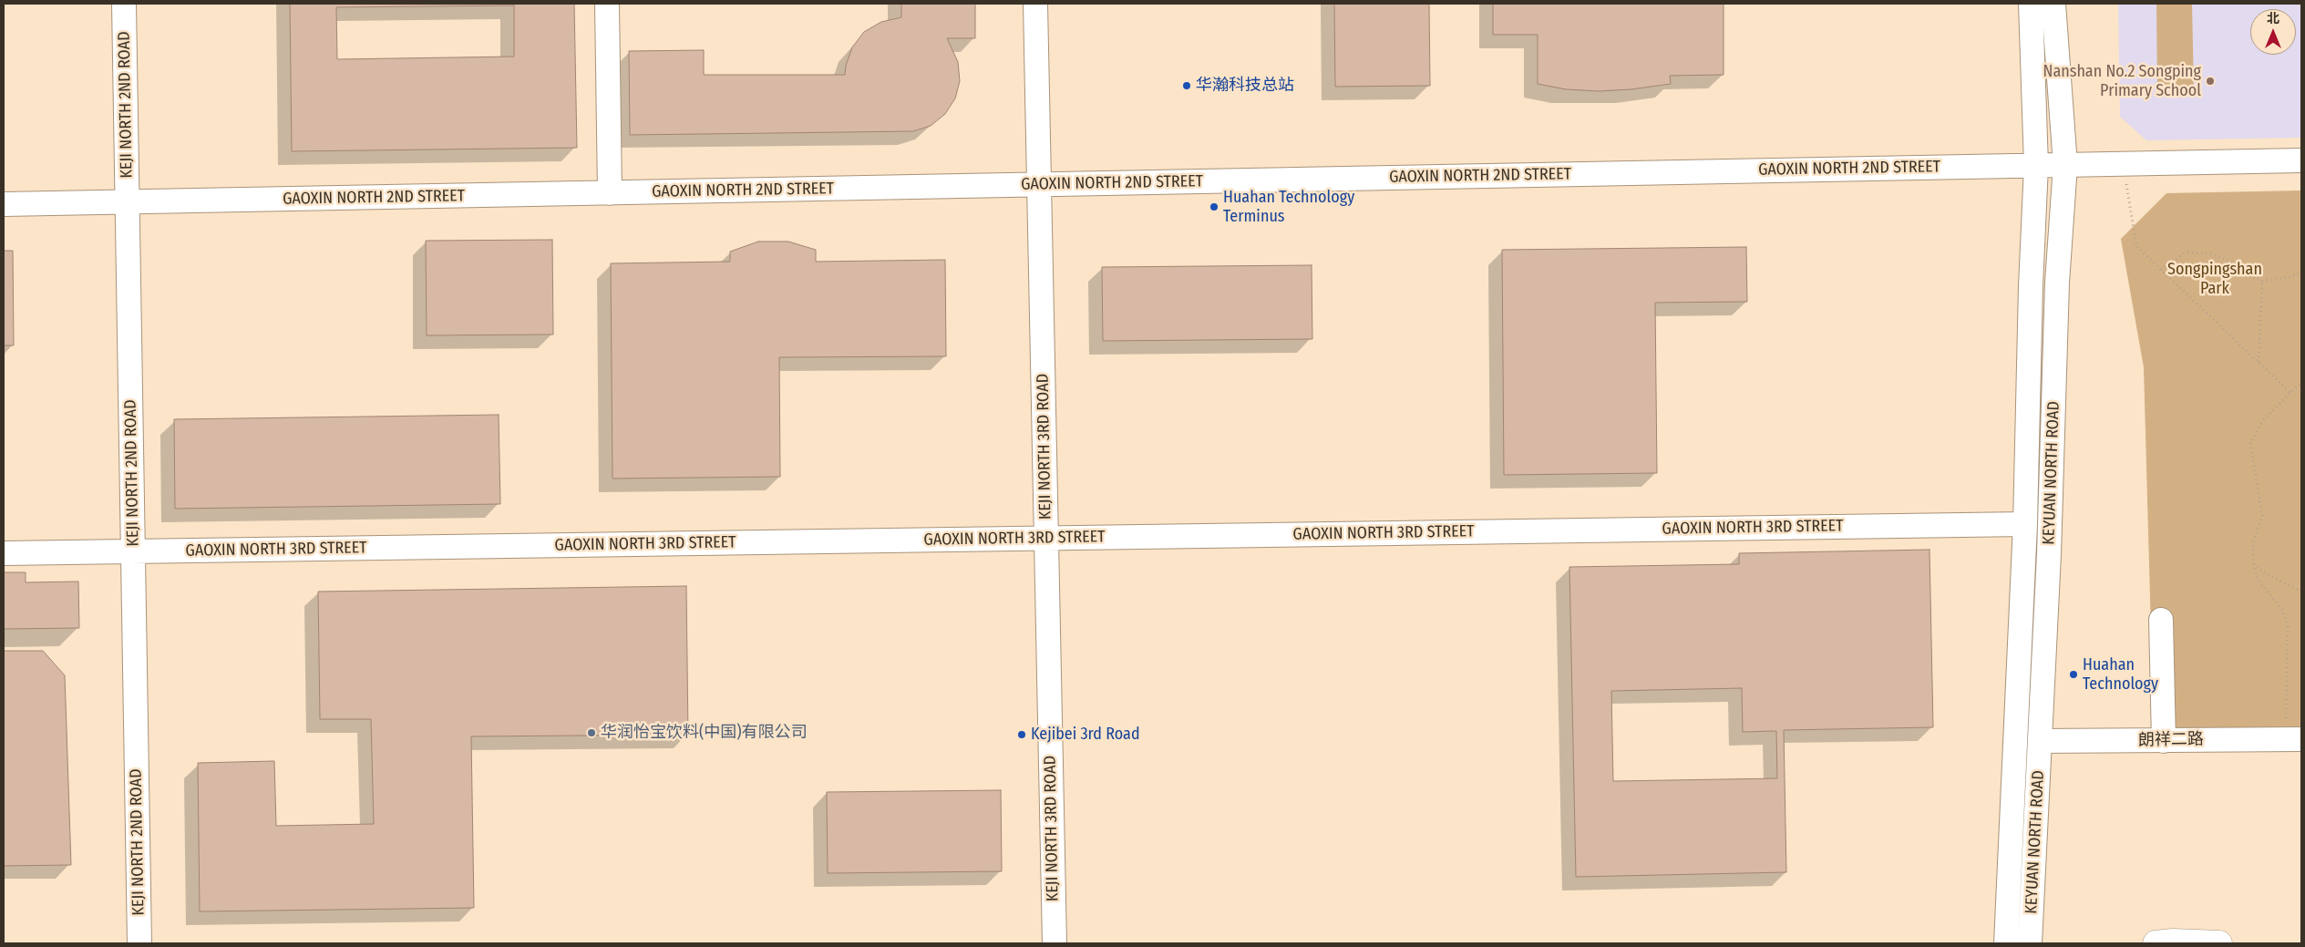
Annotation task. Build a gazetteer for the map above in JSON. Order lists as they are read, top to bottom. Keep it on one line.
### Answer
{"streets":{"street":["KEJI NORTH 2ND ROAD","GAOXIN NORTH 2ND STREET","KEJI NORTH 3RD ROAD","KEYUAN NORTH ROAD","GAOXIN NORTH 3RD STREET","朗祥二路"]},"crossings":[["KEJI NORTH 2ND ROAD","GAOXIN NORTH 2ND STREET"],["KEJI NORTH 2ND ROAD","GAOXIN NORTH 3RD STREET"],["GAOXIN NORTH 2ND STREET","KEJI NORTH 3RD ROAD"],["GAOXIN NORTH 2ND STREET","KEYUAN NORTH ROAD"],["KEJI NORTH 3RD ROAD","GAOXIN NORTH 3RD STREET"],["KEYUAN NORTH ROAD","GAOXIN NORTH 3RD STREET"],["KEYUAN NORTH ROAD","朗祥二路"]],"parks":["Songpingshan Park"],"places":["Nanshan No.2 Songping Primary School","华瀚科技总站","Huahan Technology Terminus","Huahan Technology","华润怡宝饮料(中国)有限公司","Kejibei 3rd Road"],"north":"top"}
